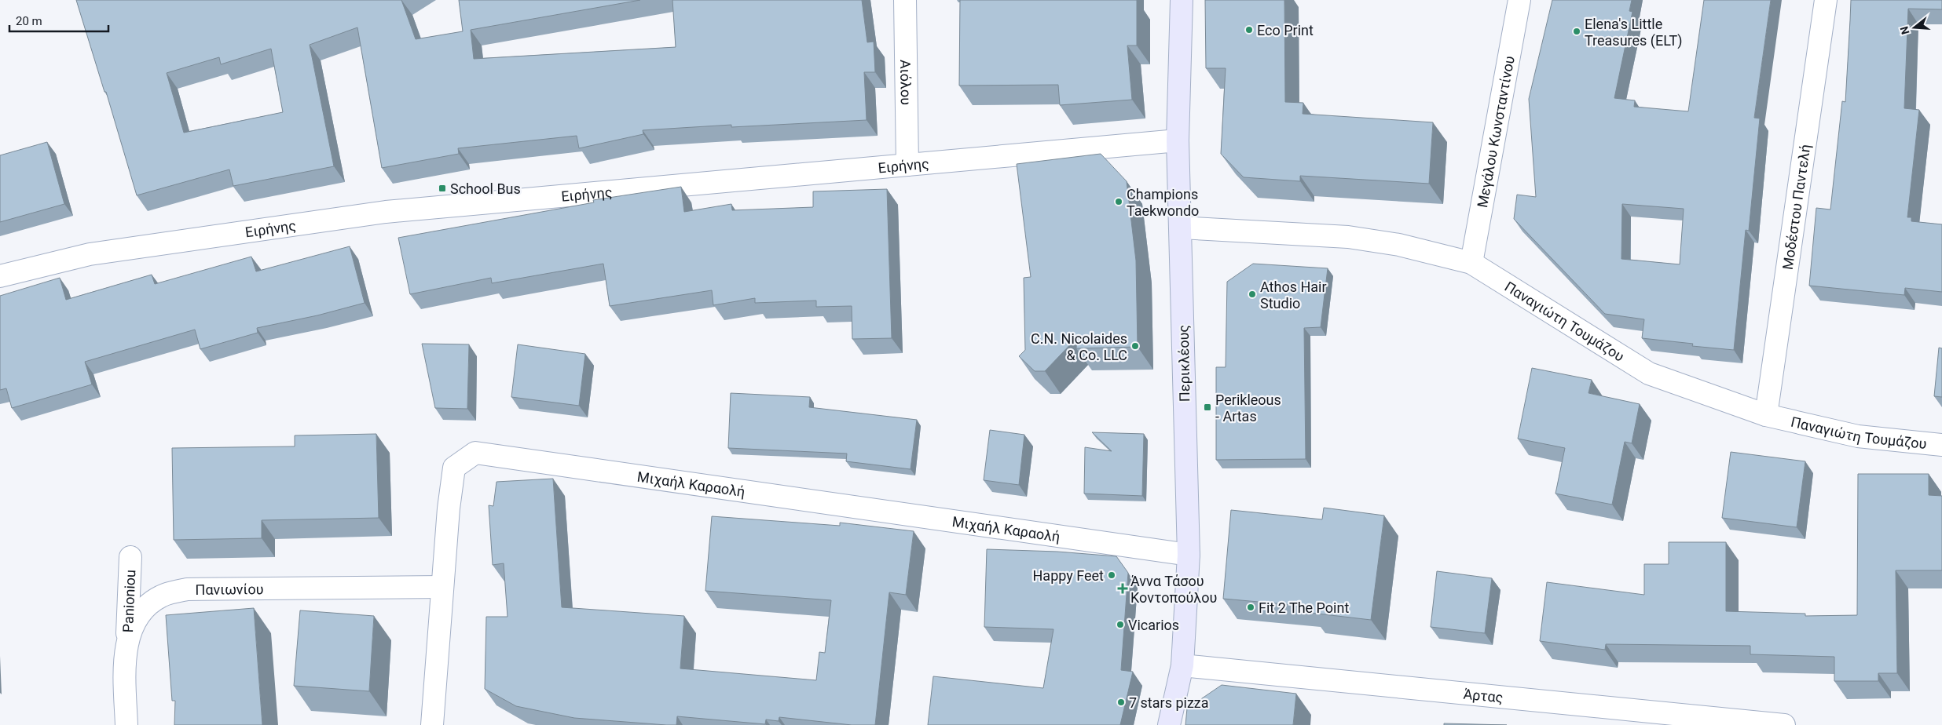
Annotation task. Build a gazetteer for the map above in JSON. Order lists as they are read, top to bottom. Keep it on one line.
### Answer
{"streets":{"main road":["Περικλέους"],"street":["Αιόλου","Μεγάλου Κωνσταντίνου","Ειρήνης","Μοδέστου Παντελή","Παναγιώτη Τουμάζου","Μιχαήλ Καραολή","Πανιωνίου","Panioniou","Άρτας"]},"crossings":[["Αιόλου","Ειρήνης"],["Μεγάλου Κωνσταντίνου","Παναγιώτη Τουμάζου"],["Ειρήνης","Περικλέους"],["Μοδέστου Παντελή","Παναγιώτη Τουμάζου"],["Παναγιώτη Τουμάζου","Περικλέους"],["Περικλέους","Μιχαήλ Καραολή"],["Περικλέους","Άρτας"],["Μιχαήλ Καραολή","Πανιωνίου"],["Πανιωνίου","Panioniou"]],"places":{"other":["Eco Print","Elena's Little Treasures (ELT)","Champions Taekwondo","Athos Hair Studio","C.N. Nicolaides & Co. LLC","Happy Feet","Fit 2 The Point","Vicarios","7 stars pizza"],"transit":["School Bus","Perikleous - Artas"],"health":["Άννα Τάσου Κοντοπούλου"]},"scale_bar":"20 m","north":"left"}
